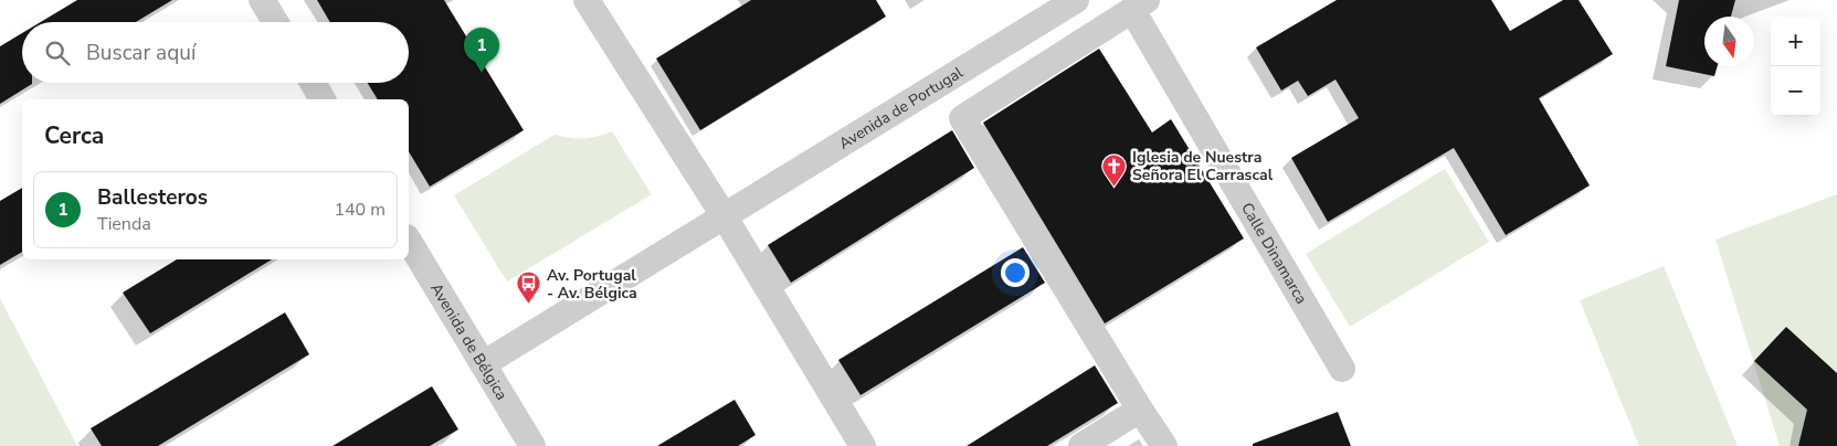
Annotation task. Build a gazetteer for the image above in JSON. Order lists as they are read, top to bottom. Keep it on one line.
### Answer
{"streets":{"street":["Avenida de Portugal","Calle Dinamarca","Avenida de Bélgica"]},"crossings":[["Avenida de Portugal","Avenida de Bélgica"]],"places":{"church":["Iglesia de Nuestra Señora El Carrascal"],"bus stop":["Av. Portugal - Av. Bélgica"]},"north":"bottom","page":{"map_buttons":["+","−"],"search":"Buscar aquí","pins":"1","heading":"Cerca","list":[{"mark":"1","name":"Ballesteros","note":"Tienda","value":"140 m"}]}}
